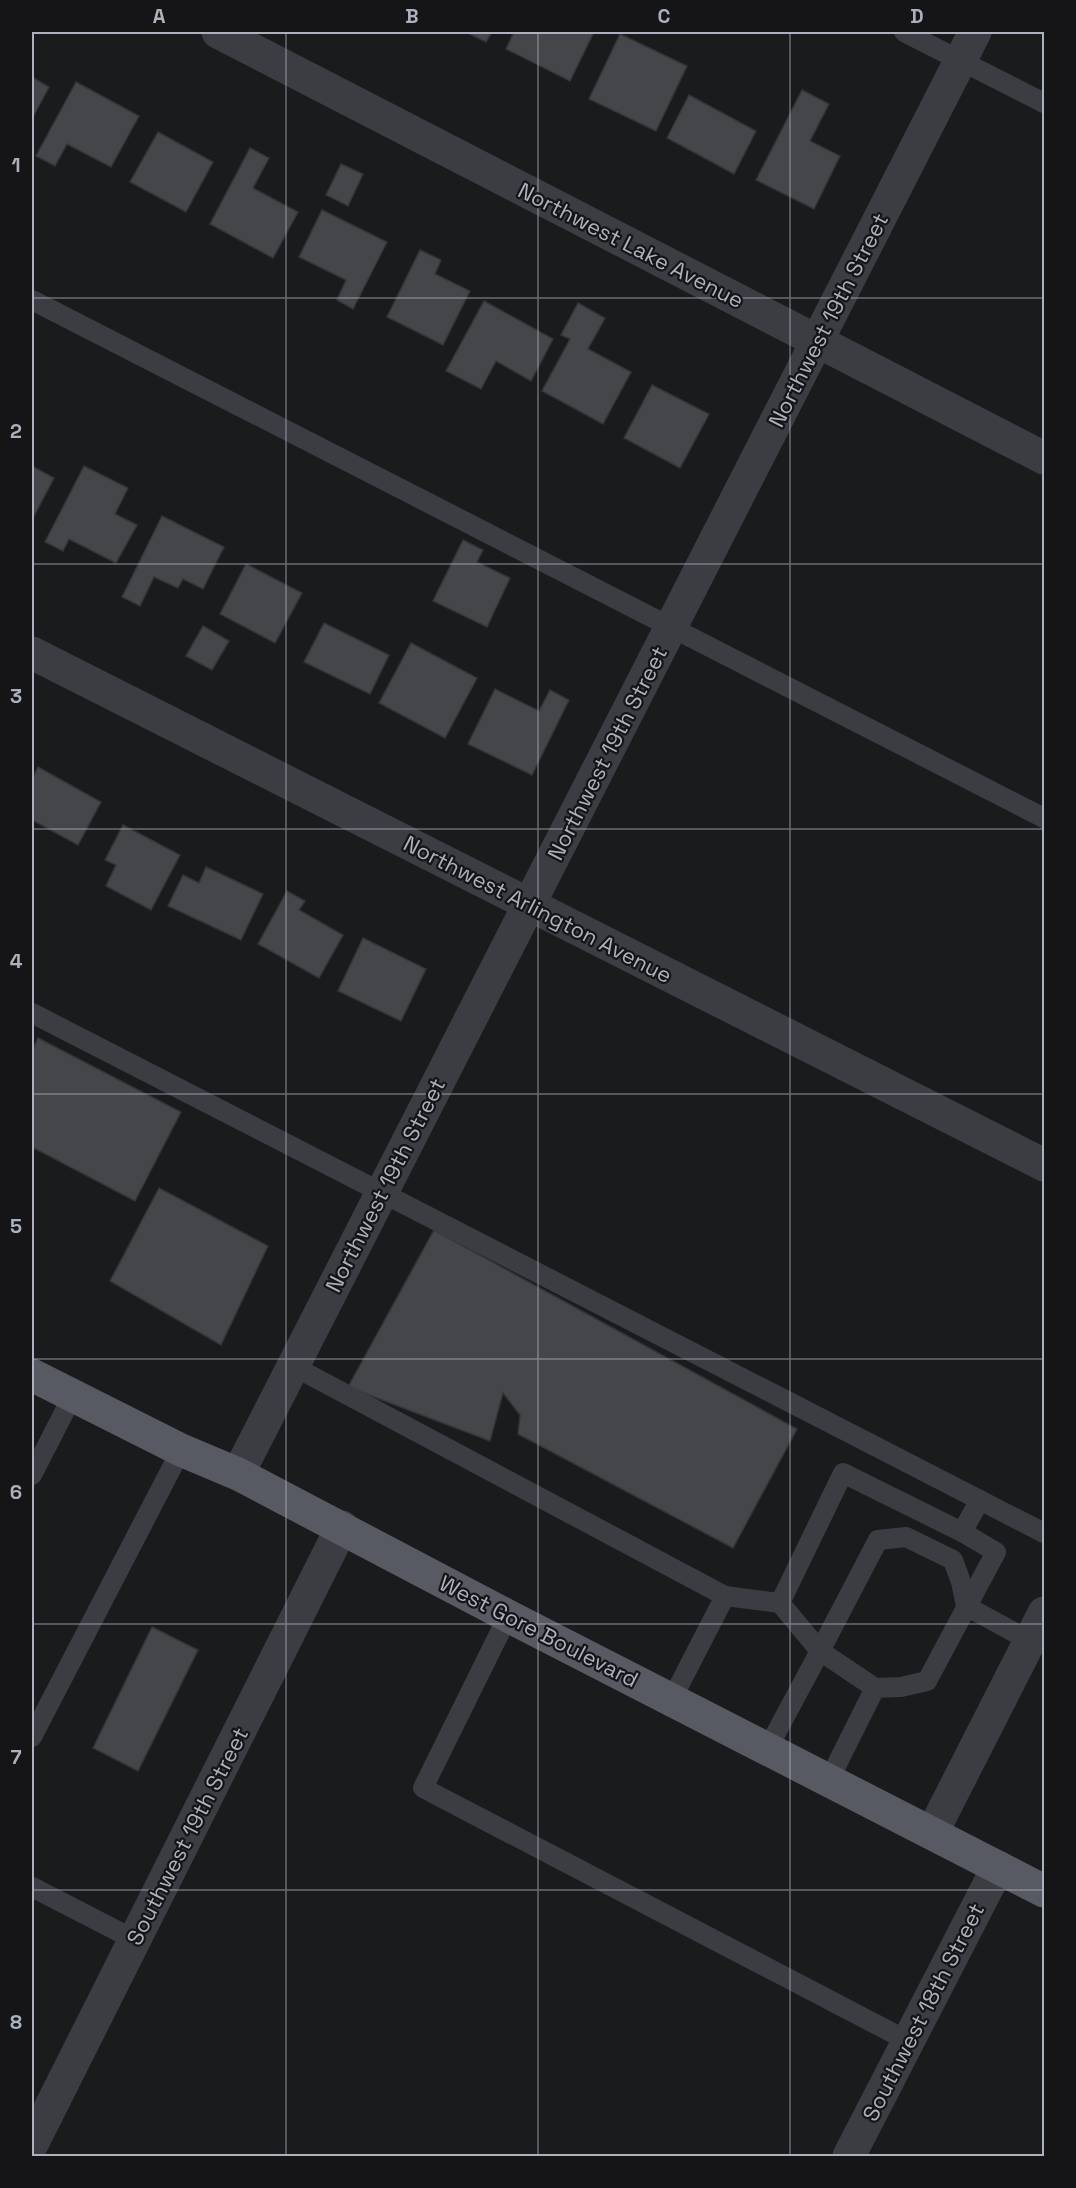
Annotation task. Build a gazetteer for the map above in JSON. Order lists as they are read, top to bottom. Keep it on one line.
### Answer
{"streets":{"main road":["West Gore Boulevard"],"street":["Northwest Lake Avenue","Northwest 19th Street","Northwest Arlington Avenue","Southwest 19th Street","Southwest 18th Street"]},"crossings":[["Northwest Lake Avenue","Northwest 19th Street"],["Northwest 19th Street","Northwest Arlington Avenue"],["Northwest 19th Street","West Gore Boulevard"],["West Gore Boulevard","Southwest 19th Street"],["West Gore Boulevard","Southwest 18th Street"]],"grid":{"columns":["A","B","C","D"],"rows":["1","2","3","4","5","6","7","8"]}}
